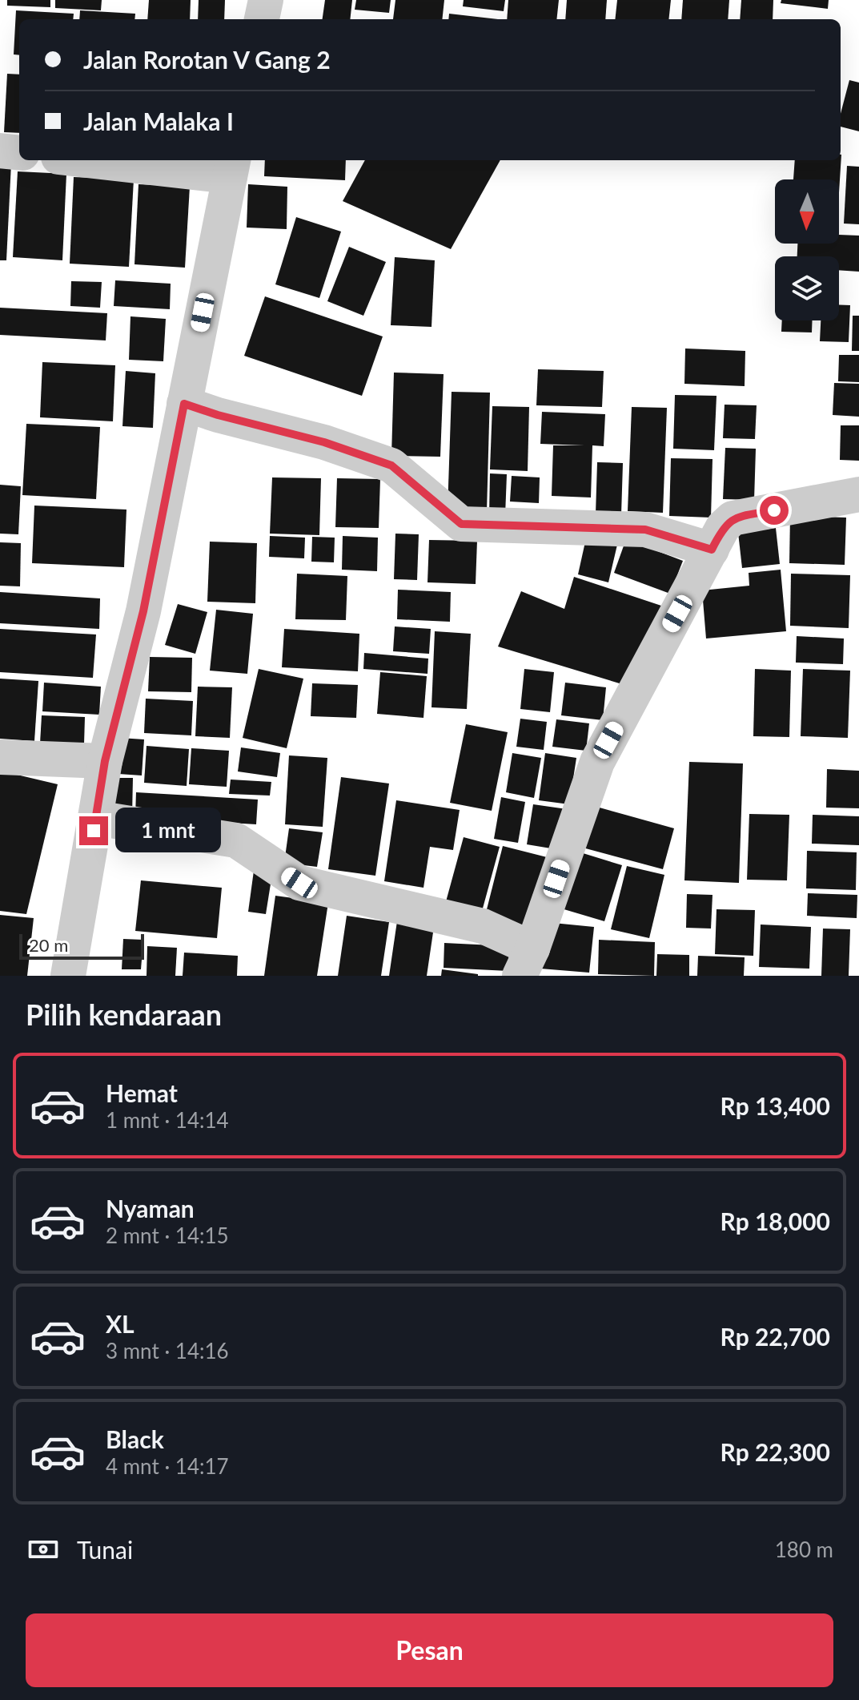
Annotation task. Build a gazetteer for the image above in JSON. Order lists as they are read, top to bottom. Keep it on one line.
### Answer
{"scale_bar":"20 m","north":"bottom","page":{"banner":["Jalan Rorotan V Gang 2","Jalan Malaka I"],"bubble":"1 mnt","scale":"20 m","heading":"Pilih kendaraan","list":[{"name":"Hemat","note":"1 mnt · 14:14","value":"Rp 13,400"},{"name":"Nyaman","note":"2 mnt · 14:15","value":"Rp 18,000"},{"name":"XL","note":"3 mnt · 14:16","value":"Rp 22,700"},{"name":"Black","note":"4 mnt · 14:17","value":"Rp 22,300"}],"pay":["Tunai","180 m"],"buttons":"Pesan"}}
